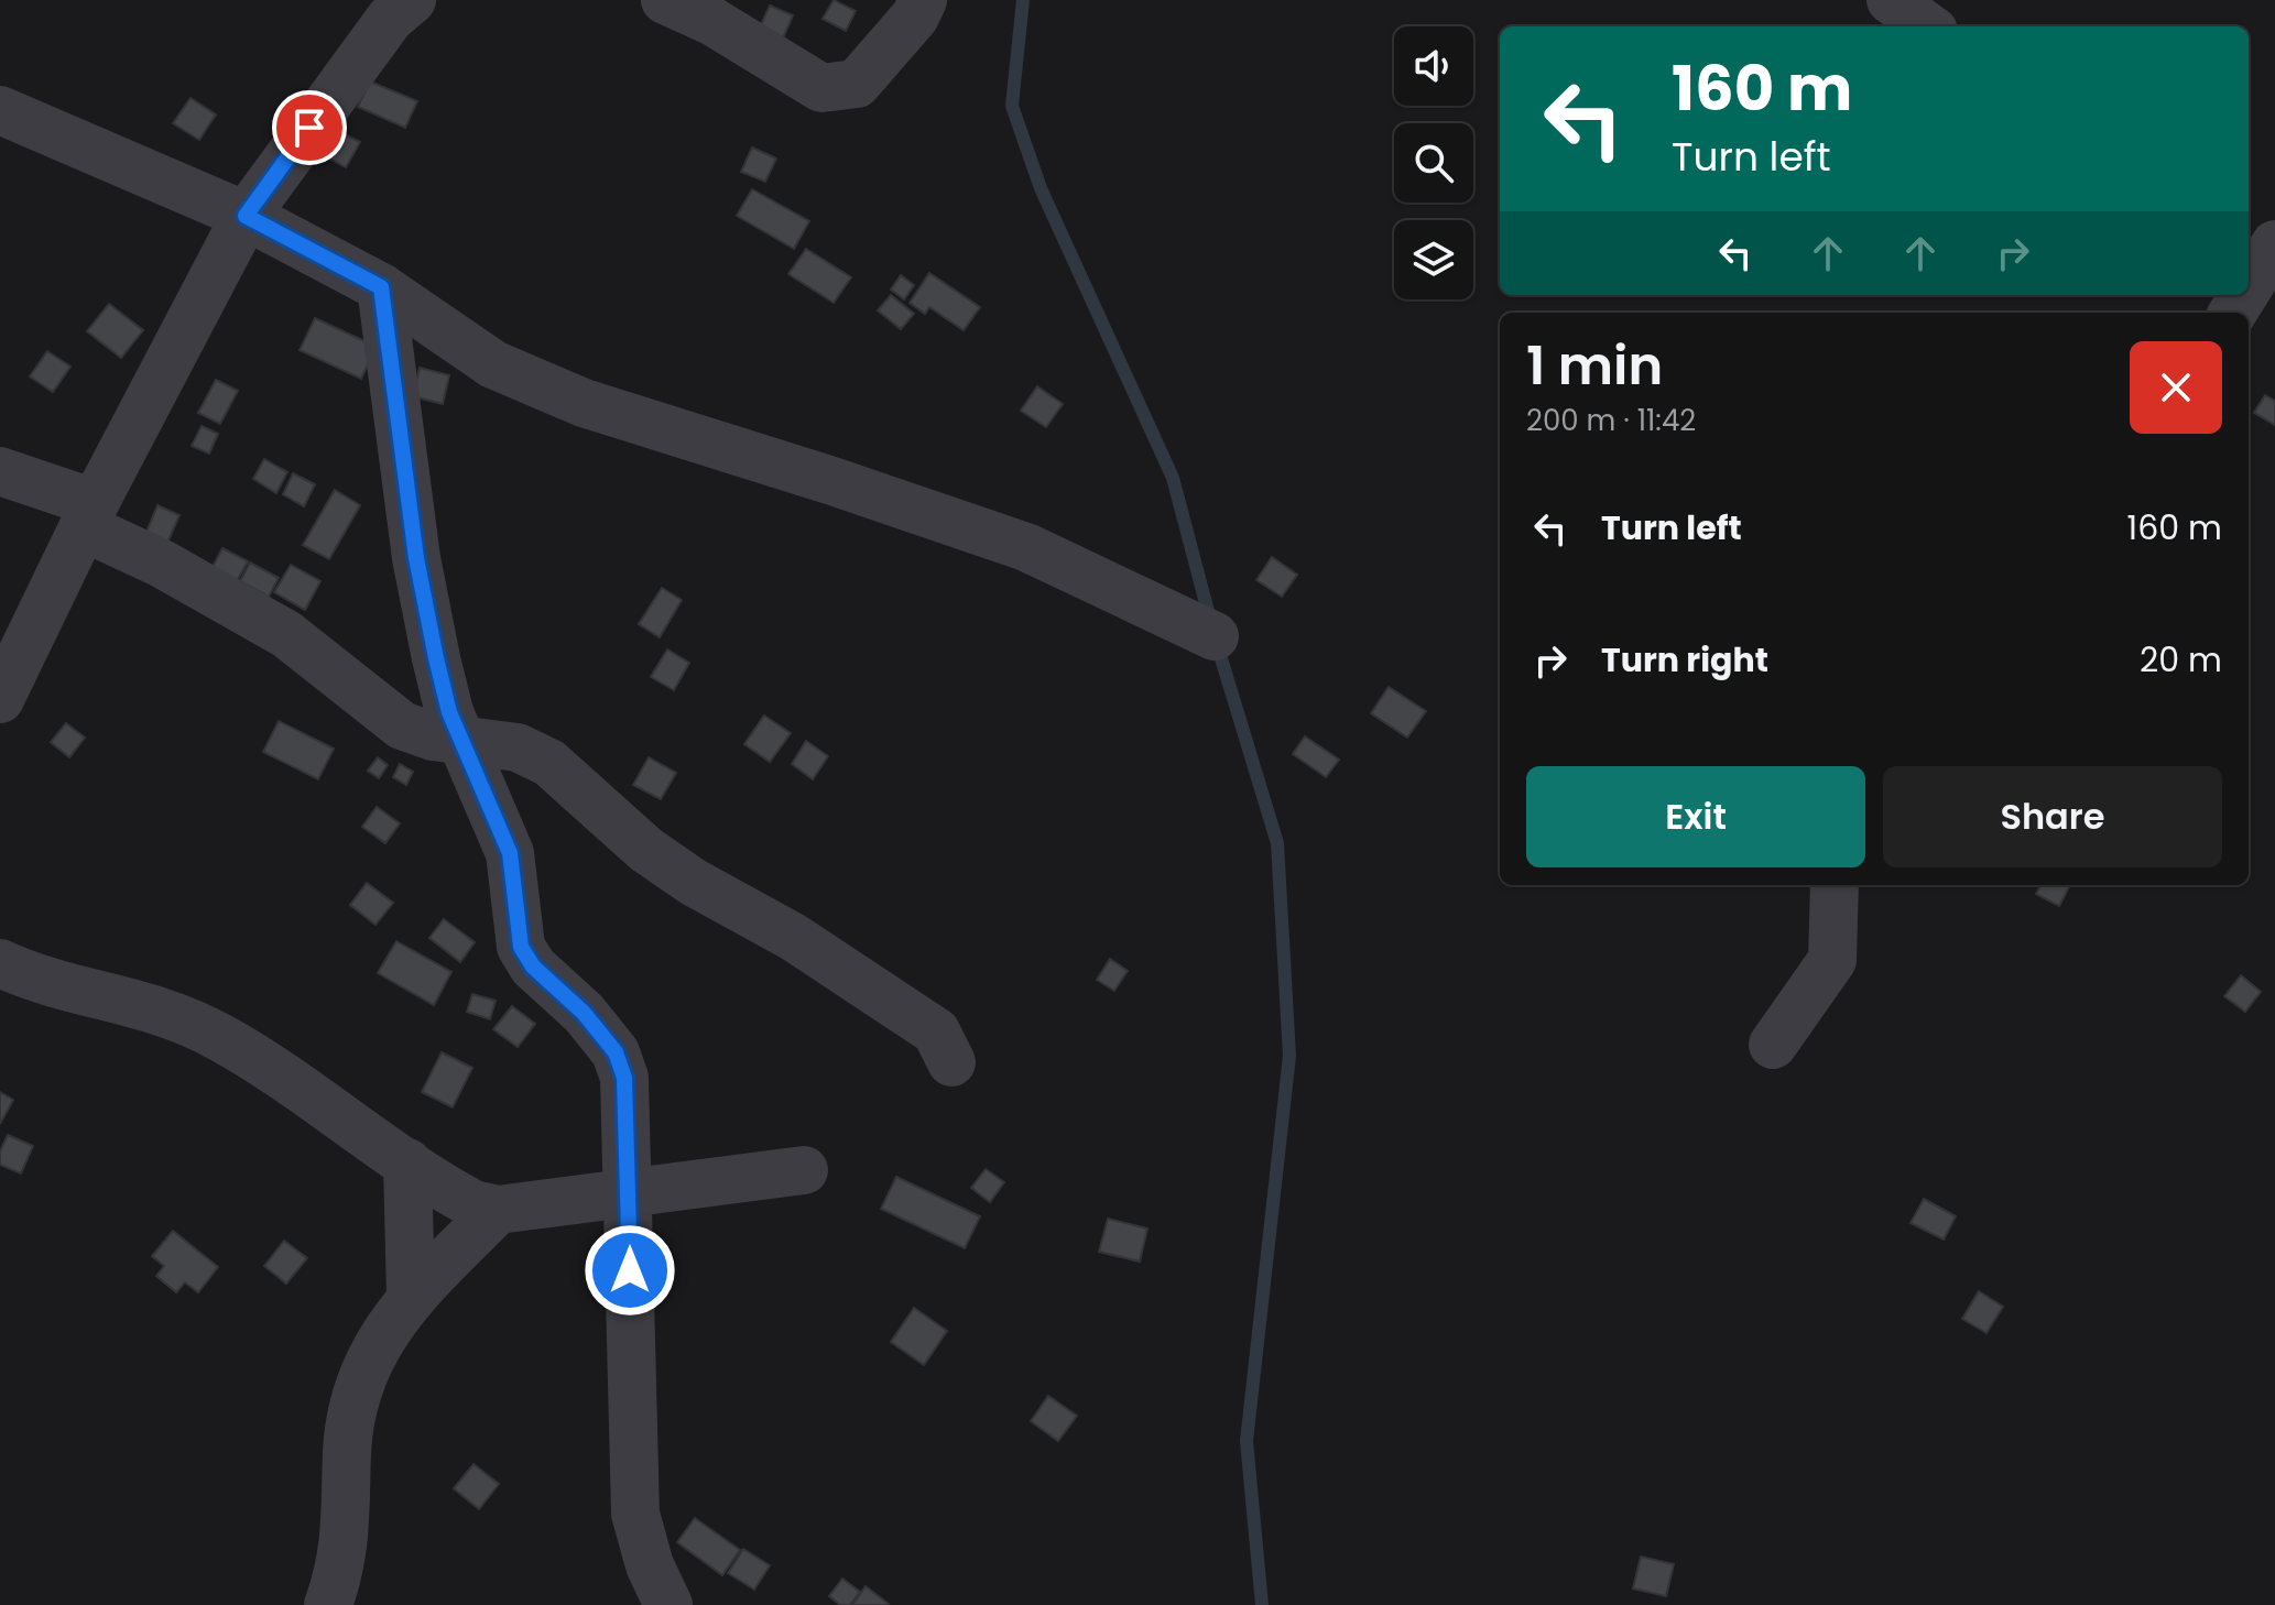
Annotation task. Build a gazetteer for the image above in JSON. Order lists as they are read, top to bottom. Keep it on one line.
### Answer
{"page":{"turn":["160 m","Turn left"],"heading":["1 min","200 m · 11:42"],"list":[{"name":"Turn left","value":"160 m"},{"name":"Turn right","value":"20 m"}],"buttons":["Exit","Share"]}}
